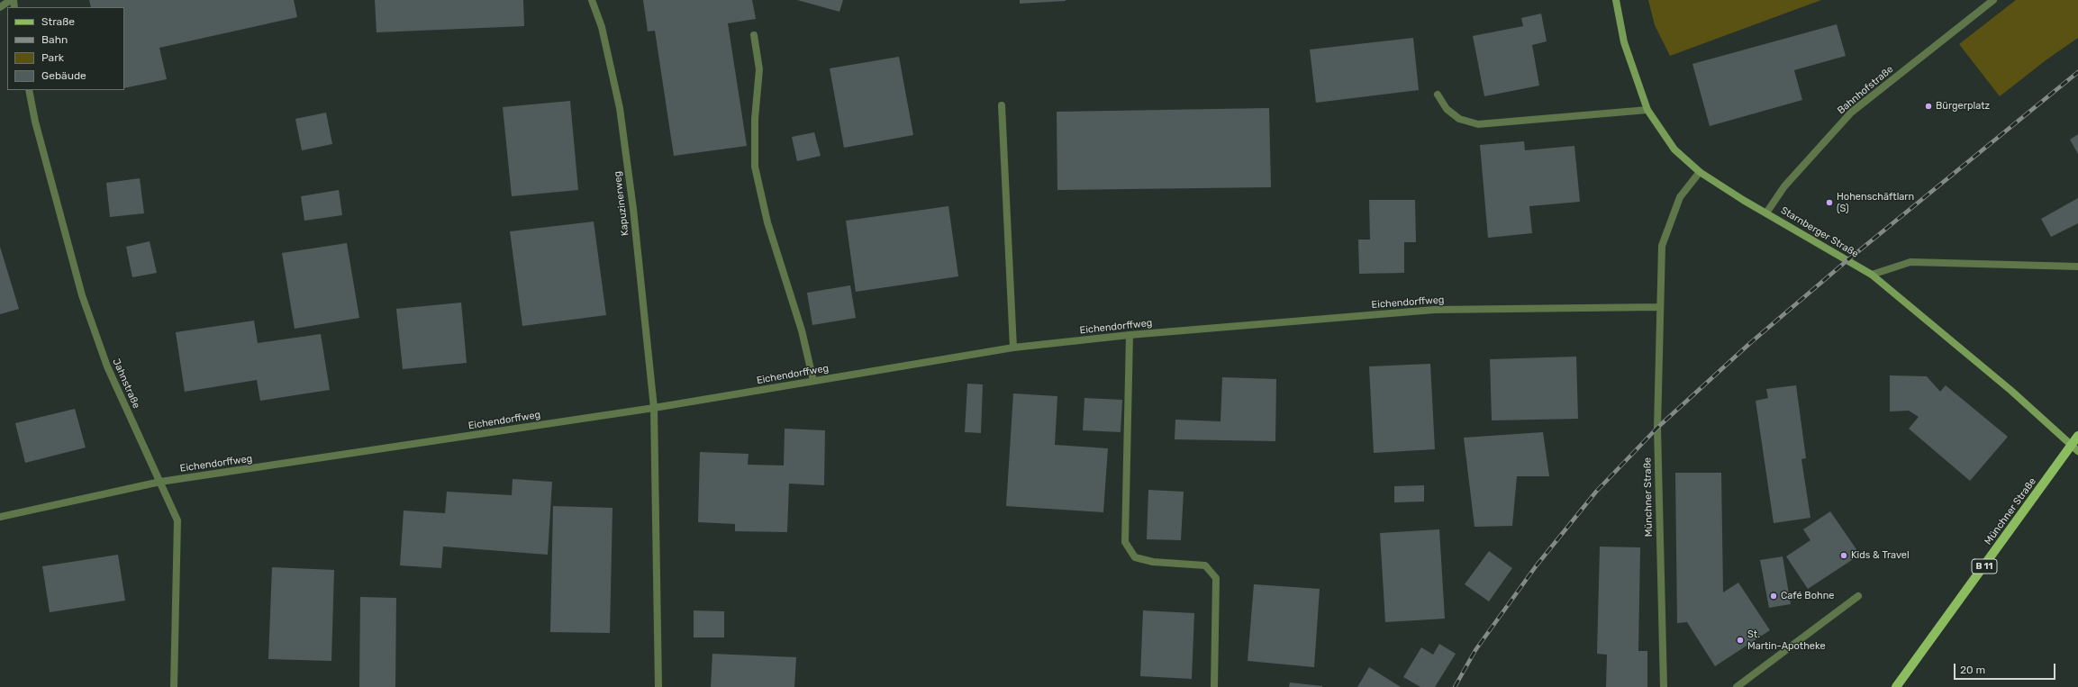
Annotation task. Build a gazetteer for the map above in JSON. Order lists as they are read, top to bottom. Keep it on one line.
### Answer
{"streets":{"main road":["Starnberger Straße","Münchner Straße","B 11"],"street":["Bahnhofstraße","Kapuzinerweg","Eichendorffweg","Jahnstraße"]},"crossings":[["Bahnhofstraße","Starnberger Straße"],["Kapuzinerweg","Eichendorffweg"],["Starnberger Straße","Münchner Straße"],["Eichendorffweg","Jahnstraße"],["Eichendorffweg","Münchner Straße"]],"places":["Bürgerplatz","Hohenschäftlarn (S)","Kids & Travel","Café Bohne","St. Martin-Apotheke"],"legend":["Straße","Bahn","Park","Gebäude"],"scale_bar":"20 m"}
